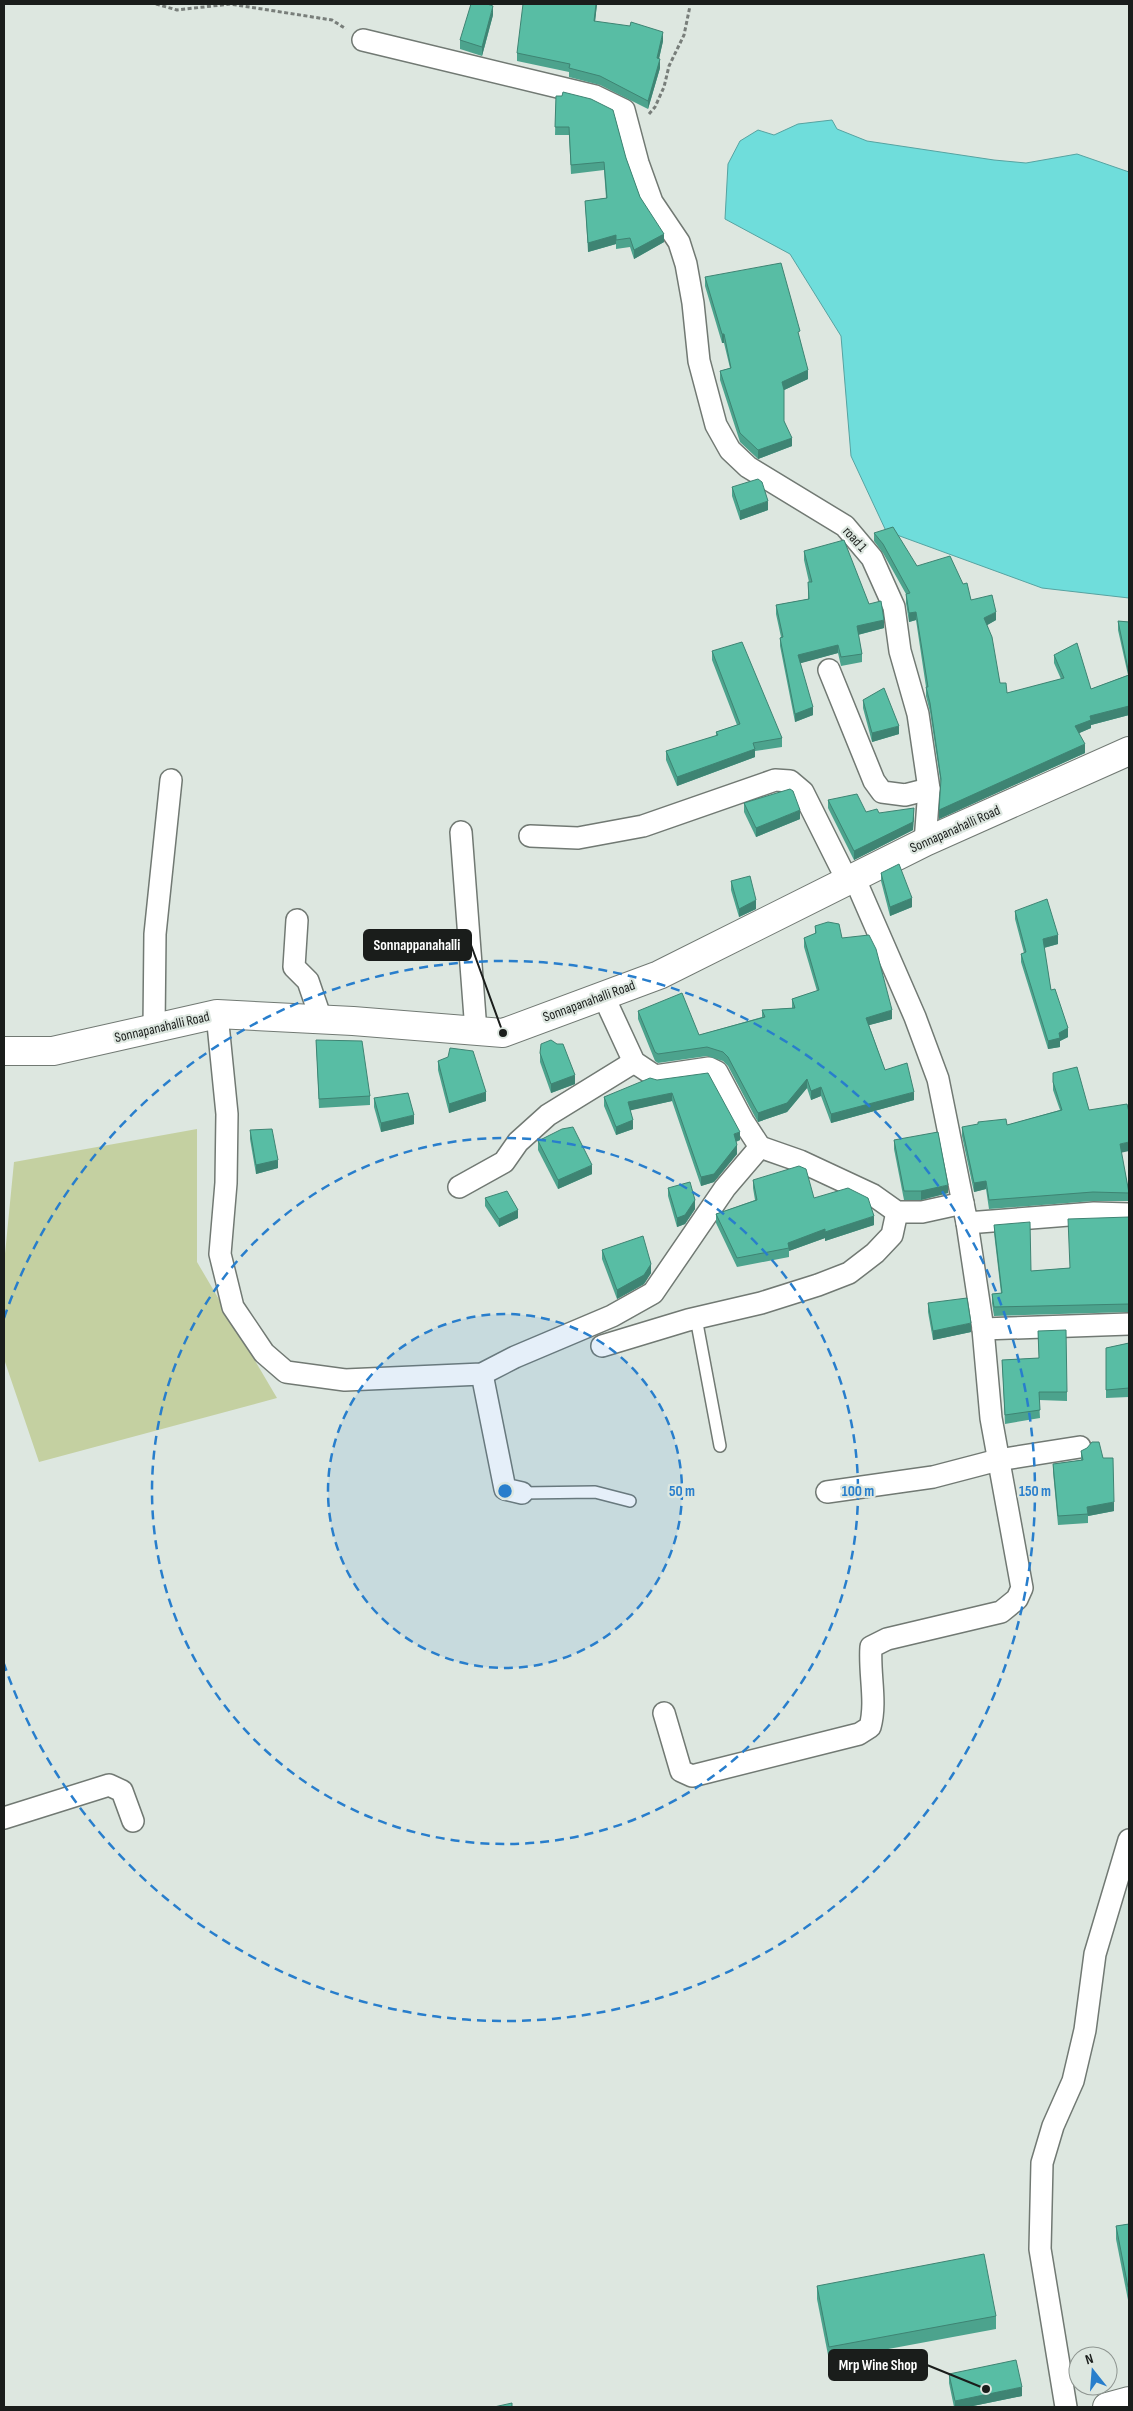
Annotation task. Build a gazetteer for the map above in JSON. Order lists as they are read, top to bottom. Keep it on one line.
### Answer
{"streets":{"street":["road 1","Sonnapanahalli Road"]},"crossings":[["road 1","Sonnapanahalli Road"]],"places":["Sonnappanahalli","Mrp Wine Shop"],"north":"top","rings":["50 m","100 m","150 m"]}
